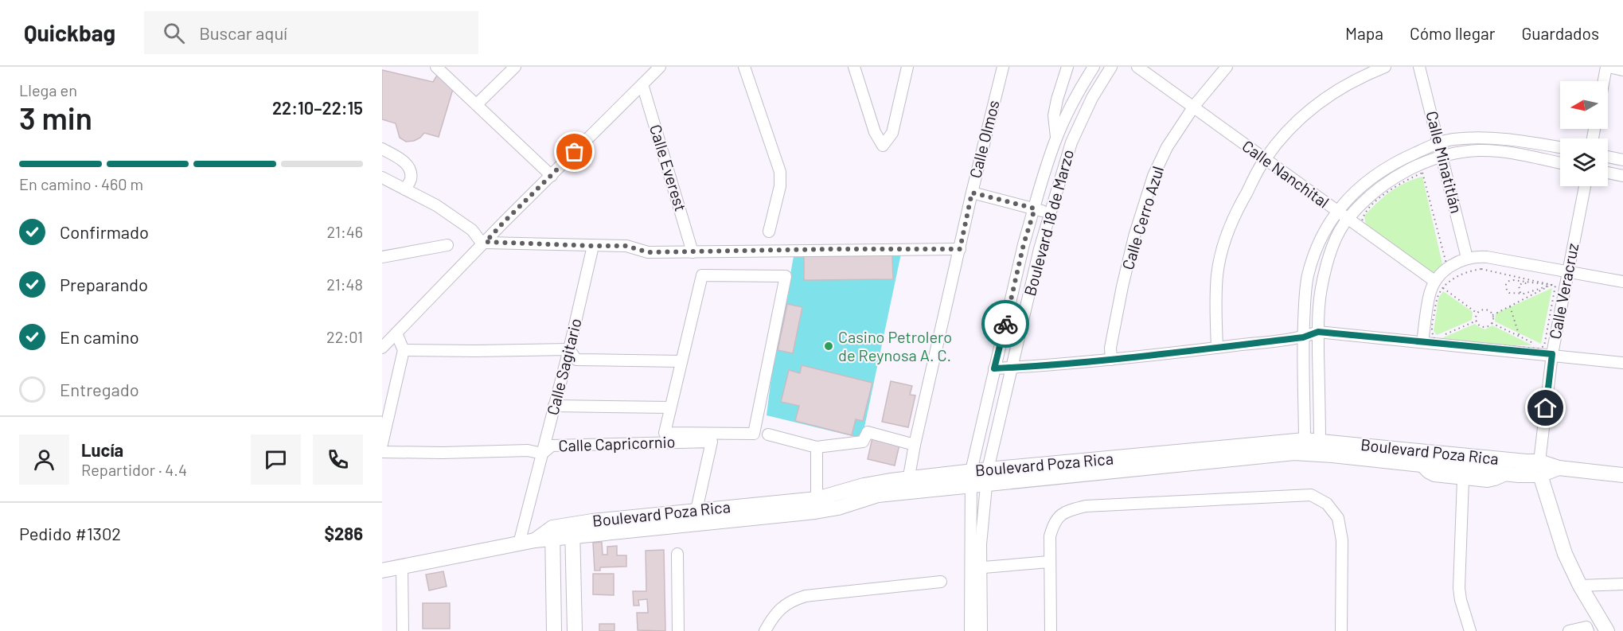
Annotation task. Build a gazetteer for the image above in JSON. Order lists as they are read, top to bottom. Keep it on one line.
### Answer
{"streets":{"main road":["Boulevard Poza Rica"],"street":["Calle Olmos","Calle Minatitlán","Calle Everest","Calle Nanchital","Calle Cerro Azul","Boulevard 18 de Marzo","Calle Veracruz","Calle Sagitario","Calle Capricornio"]},"crossings":[["Calle Olmos","Boulevard Poza Rica"],["Calle Nanchital","Calle Cerro Azul"],["Boulevard 18 de Marzo","Boulevard Poza Rica"],["Calle Veracruz","Boulevard Poza Rica"],["Calle Sagitario","Calle Capricornio"],["Calle Sagitario","Boulevard Poza Rica"],["Calle Capricornio","Boulevard Poza Rica"]],"places":["Casino Petrolero de Reynosa A. C."],"north":"left","page":{"header":"Quickbag","search":"Buscar aquí","nav":["Mapa","Cómo llegar","Guardados"],"heading":["3 min","Llega en","22:10–22:15"],"panel":["Lucía","Repartidor · 4.4","Pedido #1302","$286"],"bar":"En camino · 460 m","list":[["Confirmado","21:46"],["Preparando","21:48"],["En camino","22:01"],"Entregado"]}}
